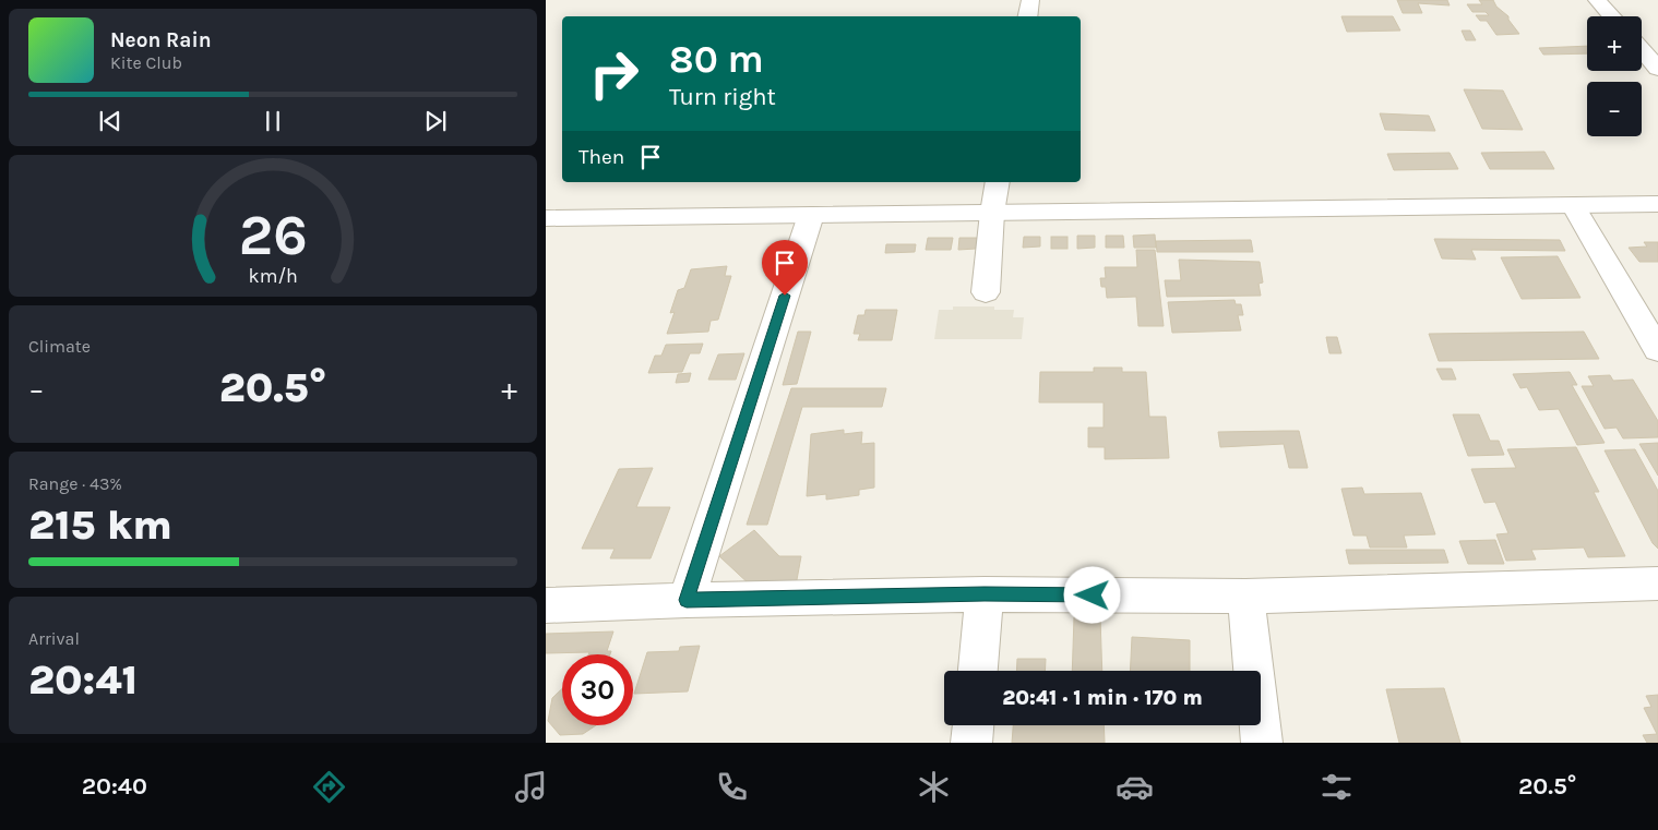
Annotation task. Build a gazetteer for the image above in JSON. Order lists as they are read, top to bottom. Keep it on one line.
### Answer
{"page":{"map_buttons":["+","−"],"turn":["80 m","Turn right"],"song":["Neon Rain","Kite Club"],"then":"Then","tile":["Climate",["Range · 43%","215 km"],["Arrival","20:41"]],"heat":["−","20.5°","+"],"limit":"30","trip":"20:41 · 1 min · 170 m","tabs":["20:40","20.5°"],"gauge":["26","km/h"]}}
